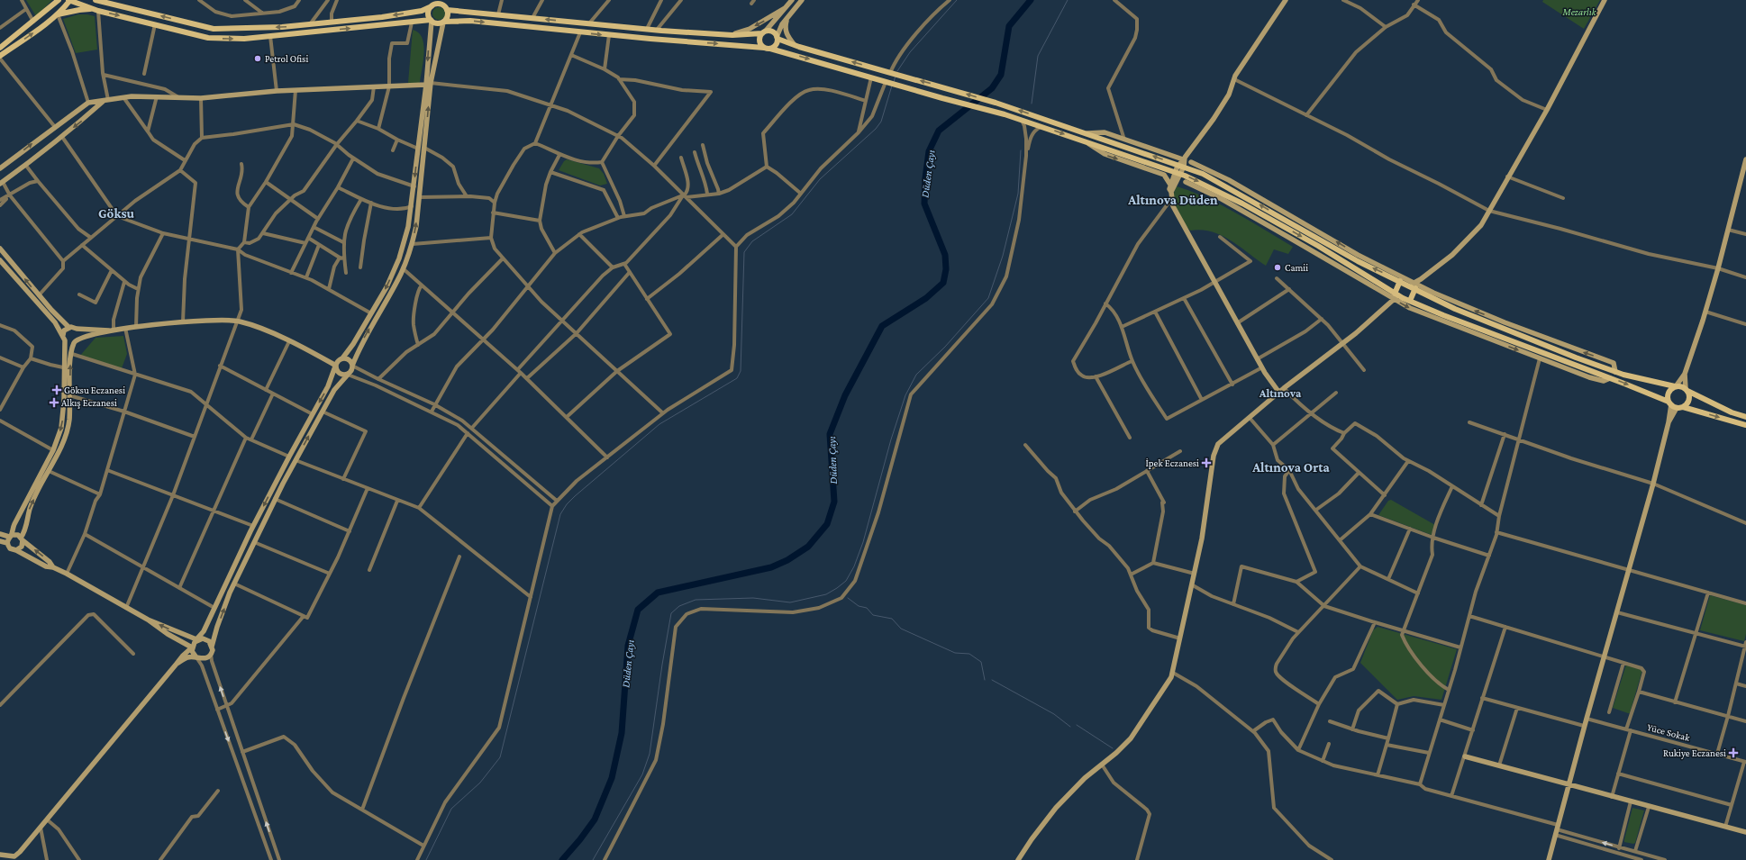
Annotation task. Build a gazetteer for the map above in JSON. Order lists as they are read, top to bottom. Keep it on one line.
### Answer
{"streets":{"street":["Yüce Sokak"]},"districts":["Altınova Düden","Göksu","Altınova","Altınova Orta"],"water":["Düden Çayı"],"parks":["Mezarlık"],"places":{"other":["Petrol Ofisi","Camii"],"health":["Göksu Eczanesi","Alkış Eczanesi","İpek Eczanesi","Rukiye Eczanesi"]}}
